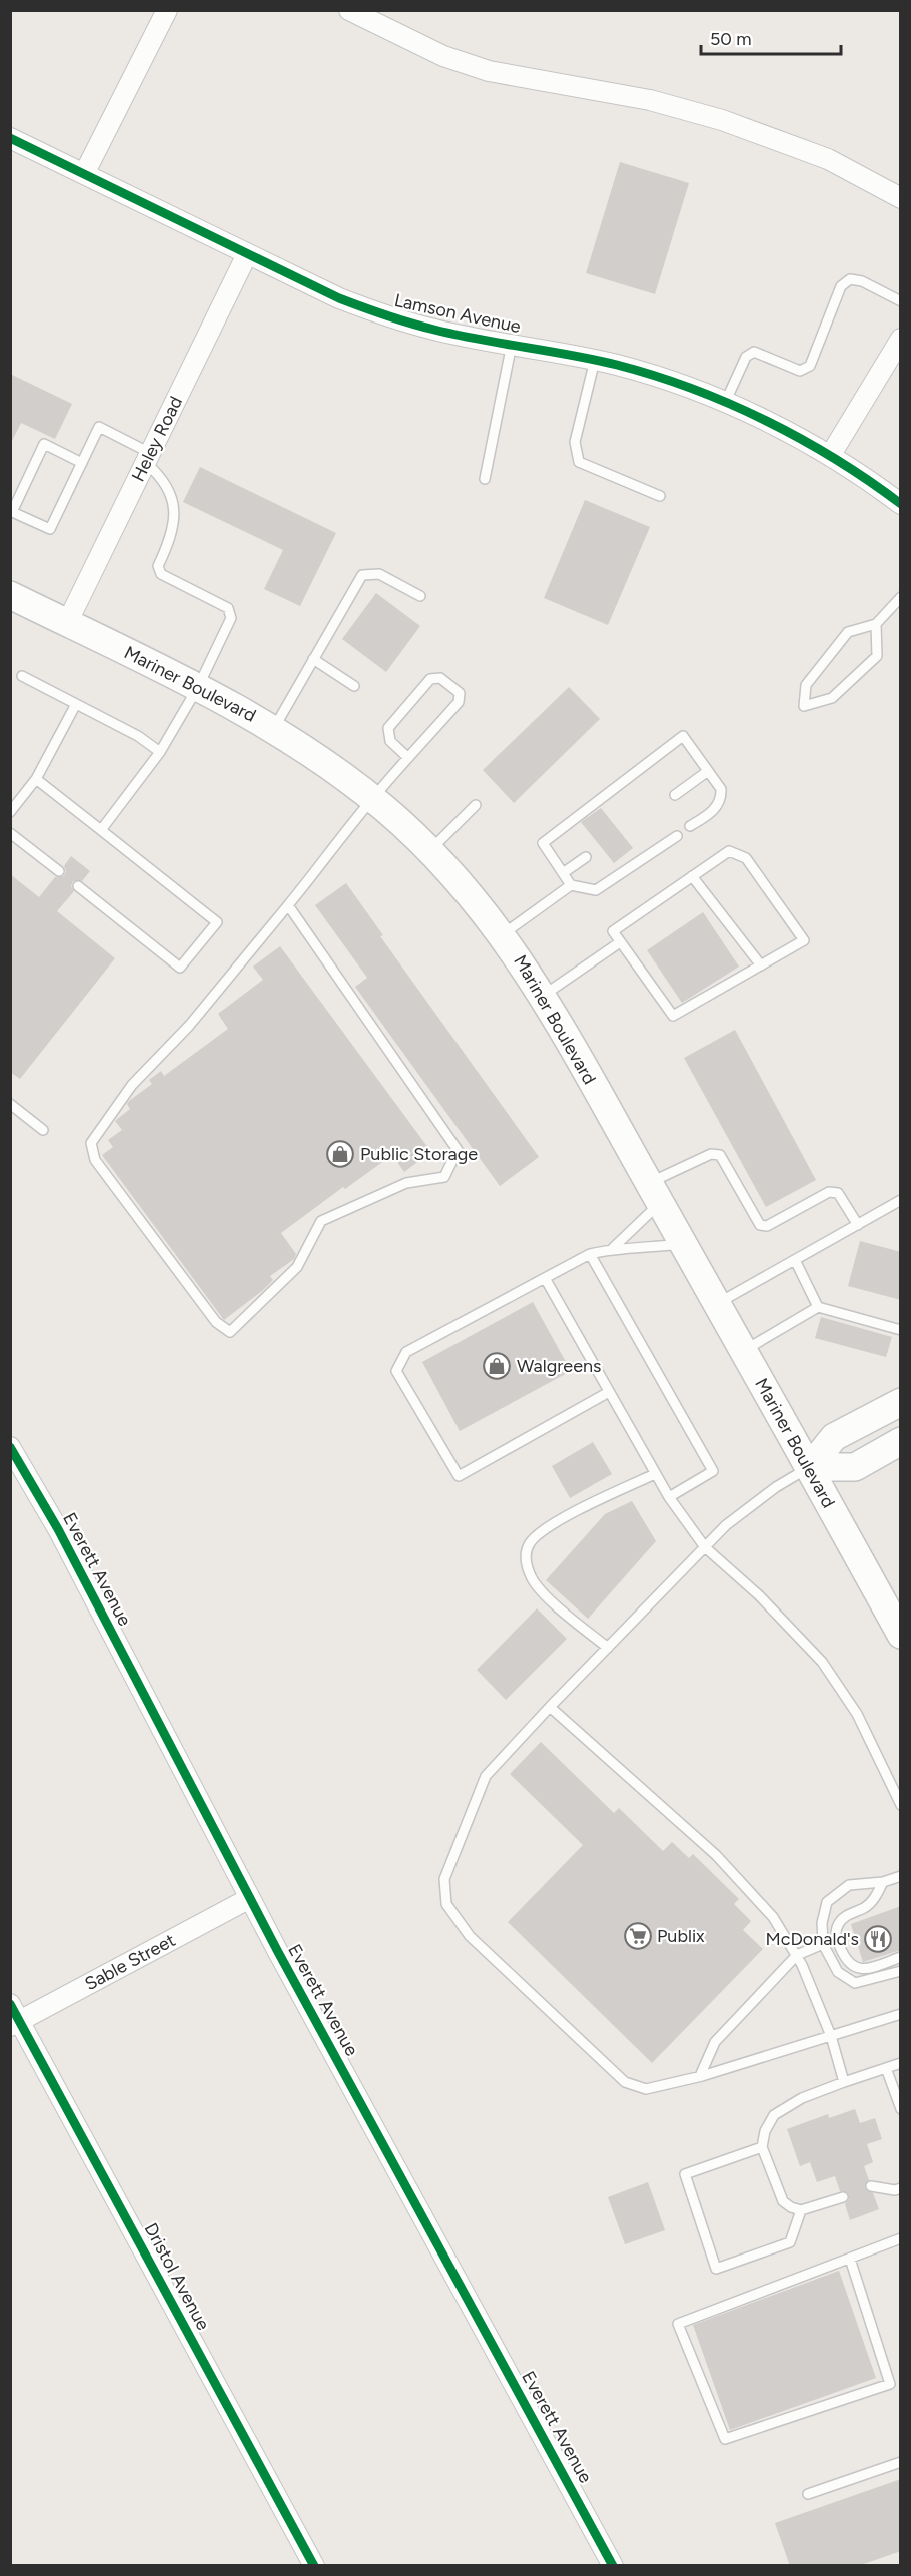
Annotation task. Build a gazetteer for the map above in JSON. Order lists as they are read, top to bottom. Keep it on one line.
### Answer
{"streets":{"main road":["Mariner Boulevard"],"street":["Lamson Avenue","Heley Road","Everett Avenue","Sable Street","Dristol Avenue"]},"crossings":[["Lamson Avenue","Heley Road"],["Heley Road","Mariner Boulevard"],["Everett Avenue","Sable Street"],["Sable Street","Dristol Avenue"]],"places":{"shop":["Public Storage","Walgreens"],"supermarket":["Publix"],"restaurant":["McDonald's"]},"scale_bar":"50 m"}
